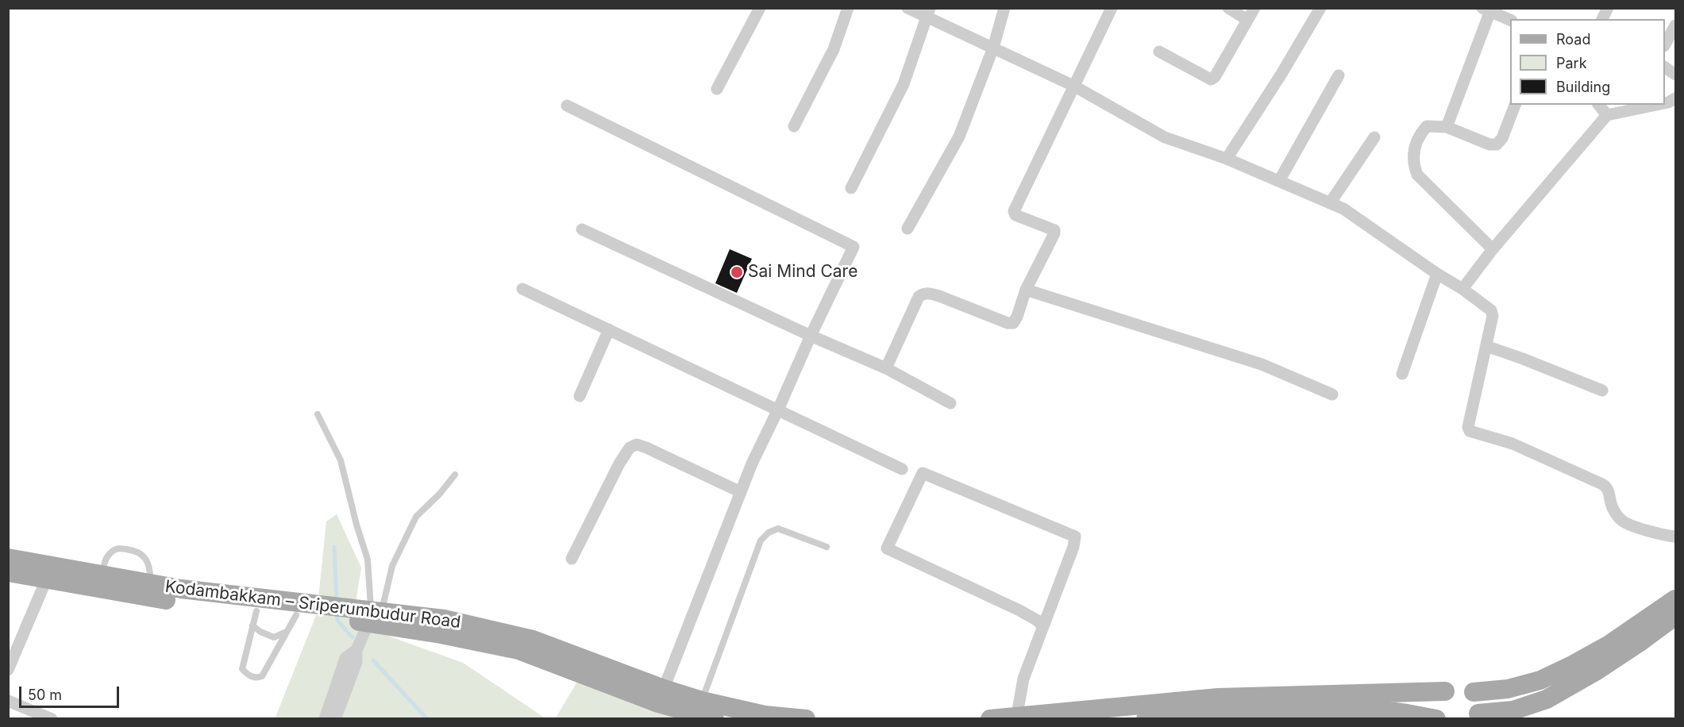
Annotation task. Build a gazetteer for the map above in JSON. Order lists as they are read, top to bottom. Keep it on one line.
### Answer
{"streets":{"main road":["Kodambakkam – Sriperumbudur Road"]},"places":["Sai Mind Care"],"legend":["Road","Park","Building"],"scale_bar":"50 m"}
